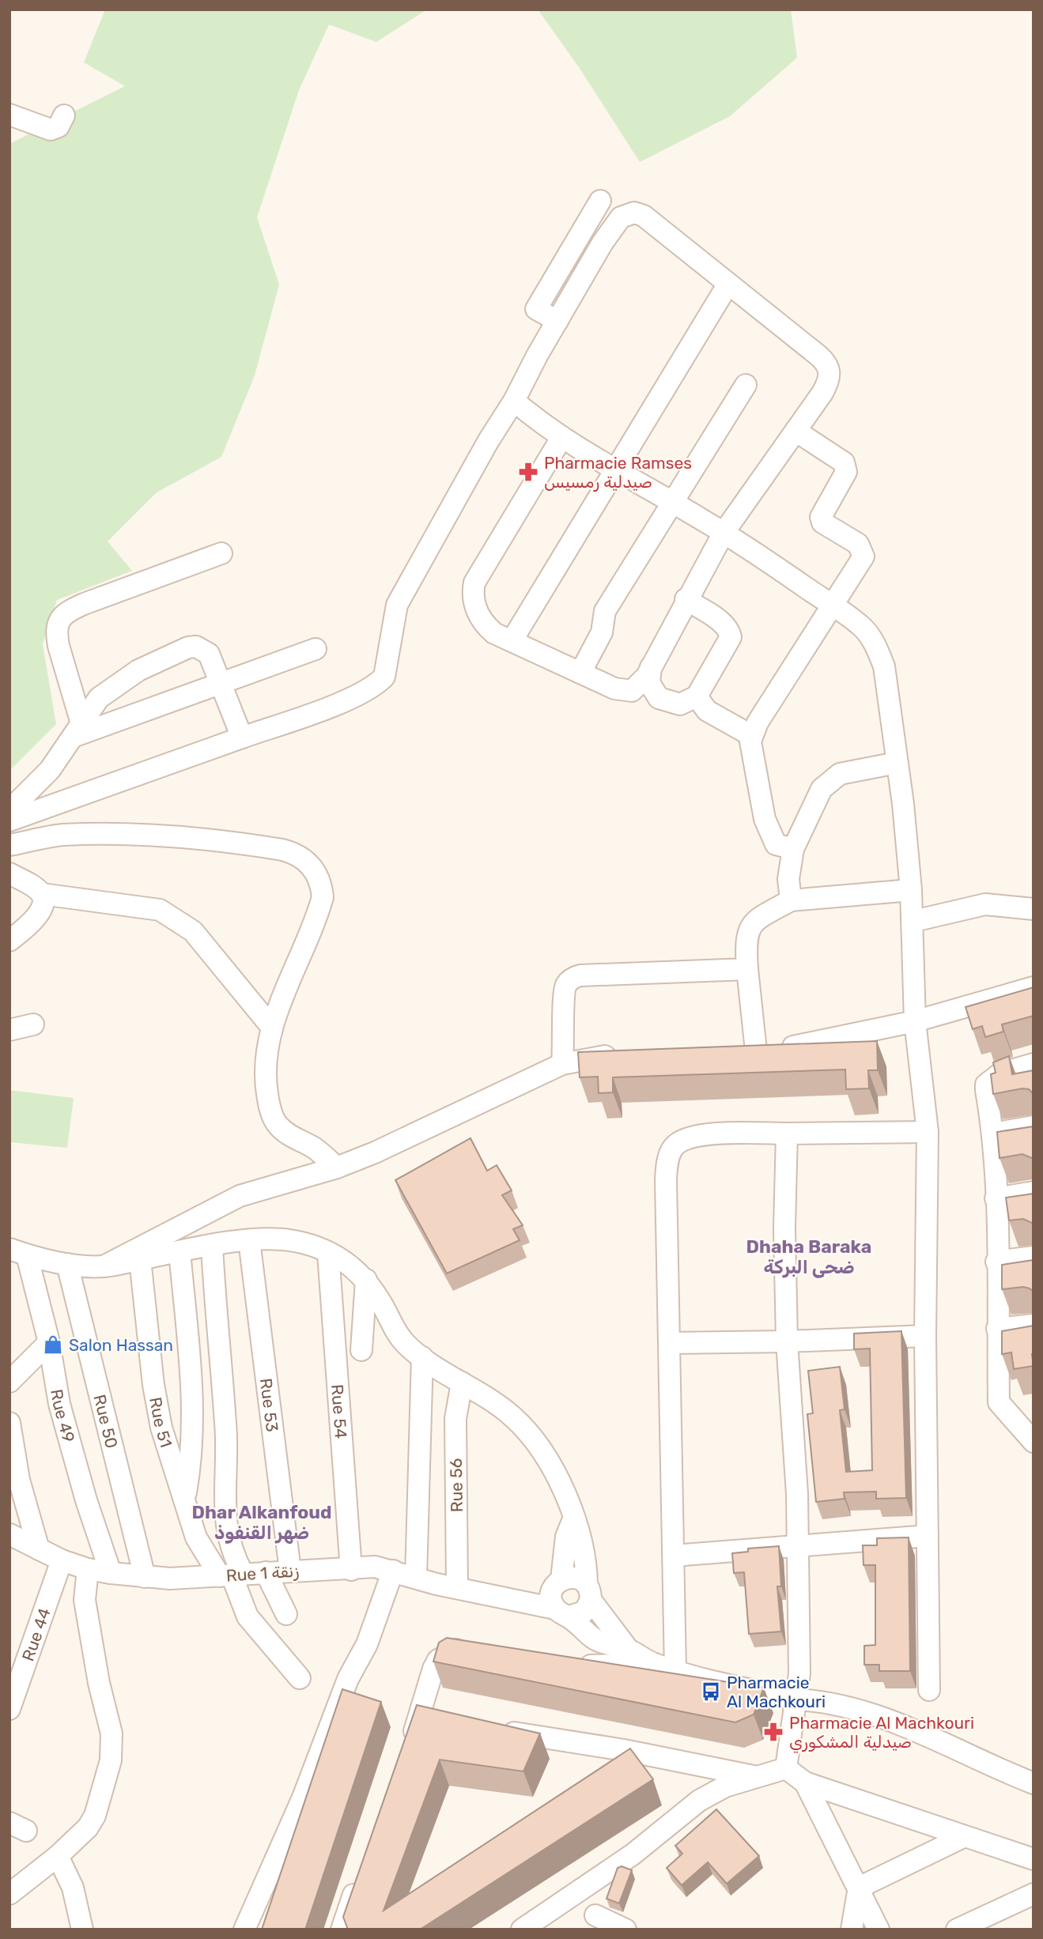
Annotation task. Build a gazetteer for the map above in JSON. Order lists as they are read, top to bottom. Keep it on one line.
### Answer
{"streets":{"street":["Rue 53","Rue 54","Rue 49","Rue 50","Rue 51","Rue 56","Rue 1 زنقة","Rue 44"]},"crossings":[["Rue 53","Rue 1 زنقة"],["Rue 54","Rue 1 زنقة"],["Rue 49","Rue 1 زنقة"],["Rue 50","Rue 1 زنقة"],["Rue 51","Rue 1 زنقة"],["Rue 56","Rue 1 زنقة"],["Rue 1 زنقة","Rue 44"]],"districts":["Dhaha Baraka ضحى البركة","Dhar Alkanfoud ضهر القنفوذ"],"places":{"pharmacy":["Pharmacie Ramses صيدلية رمسيس","Pharmacie Al Machkouri صيدلية المشكوري"],"shop":["Salon Hassan"],"bus stop":["Pharmacie Al Machkouri"]}}
